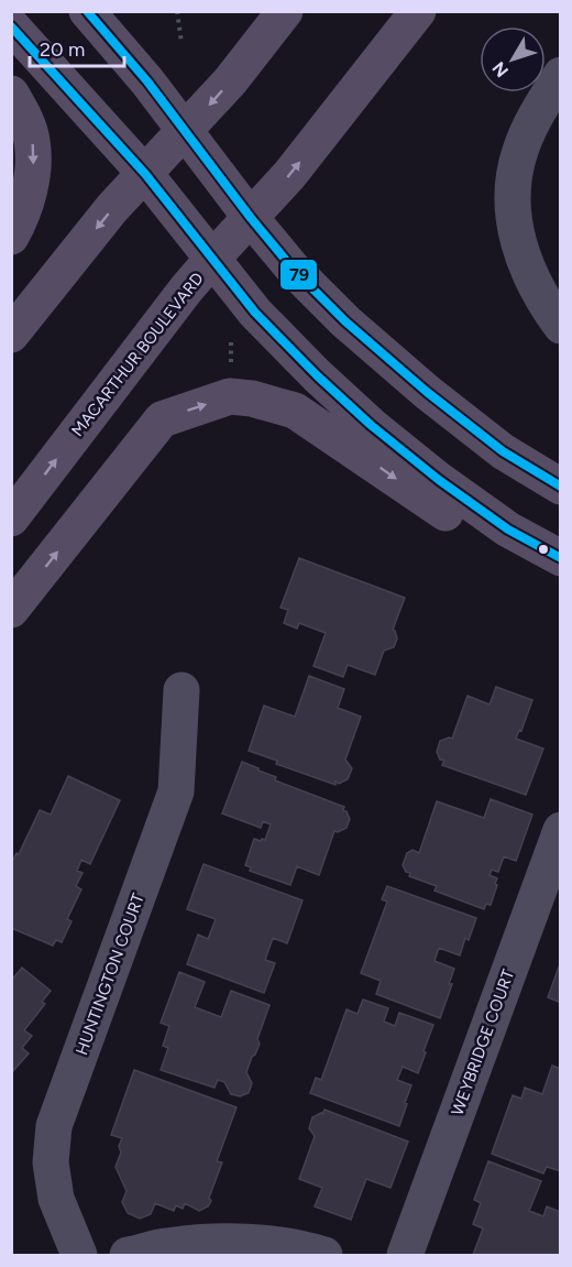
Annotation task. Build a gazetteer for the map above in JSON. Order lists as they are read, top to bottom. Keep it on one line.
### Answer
{"streets":{"main road":["MACARTHUR BOULEVARD"],"street":["HUNTINGTON COURT","WEYBRIDGE COURT"]},"lines":["transit line 79"],"scale_bar":"20 m","north":"bottom left"}
